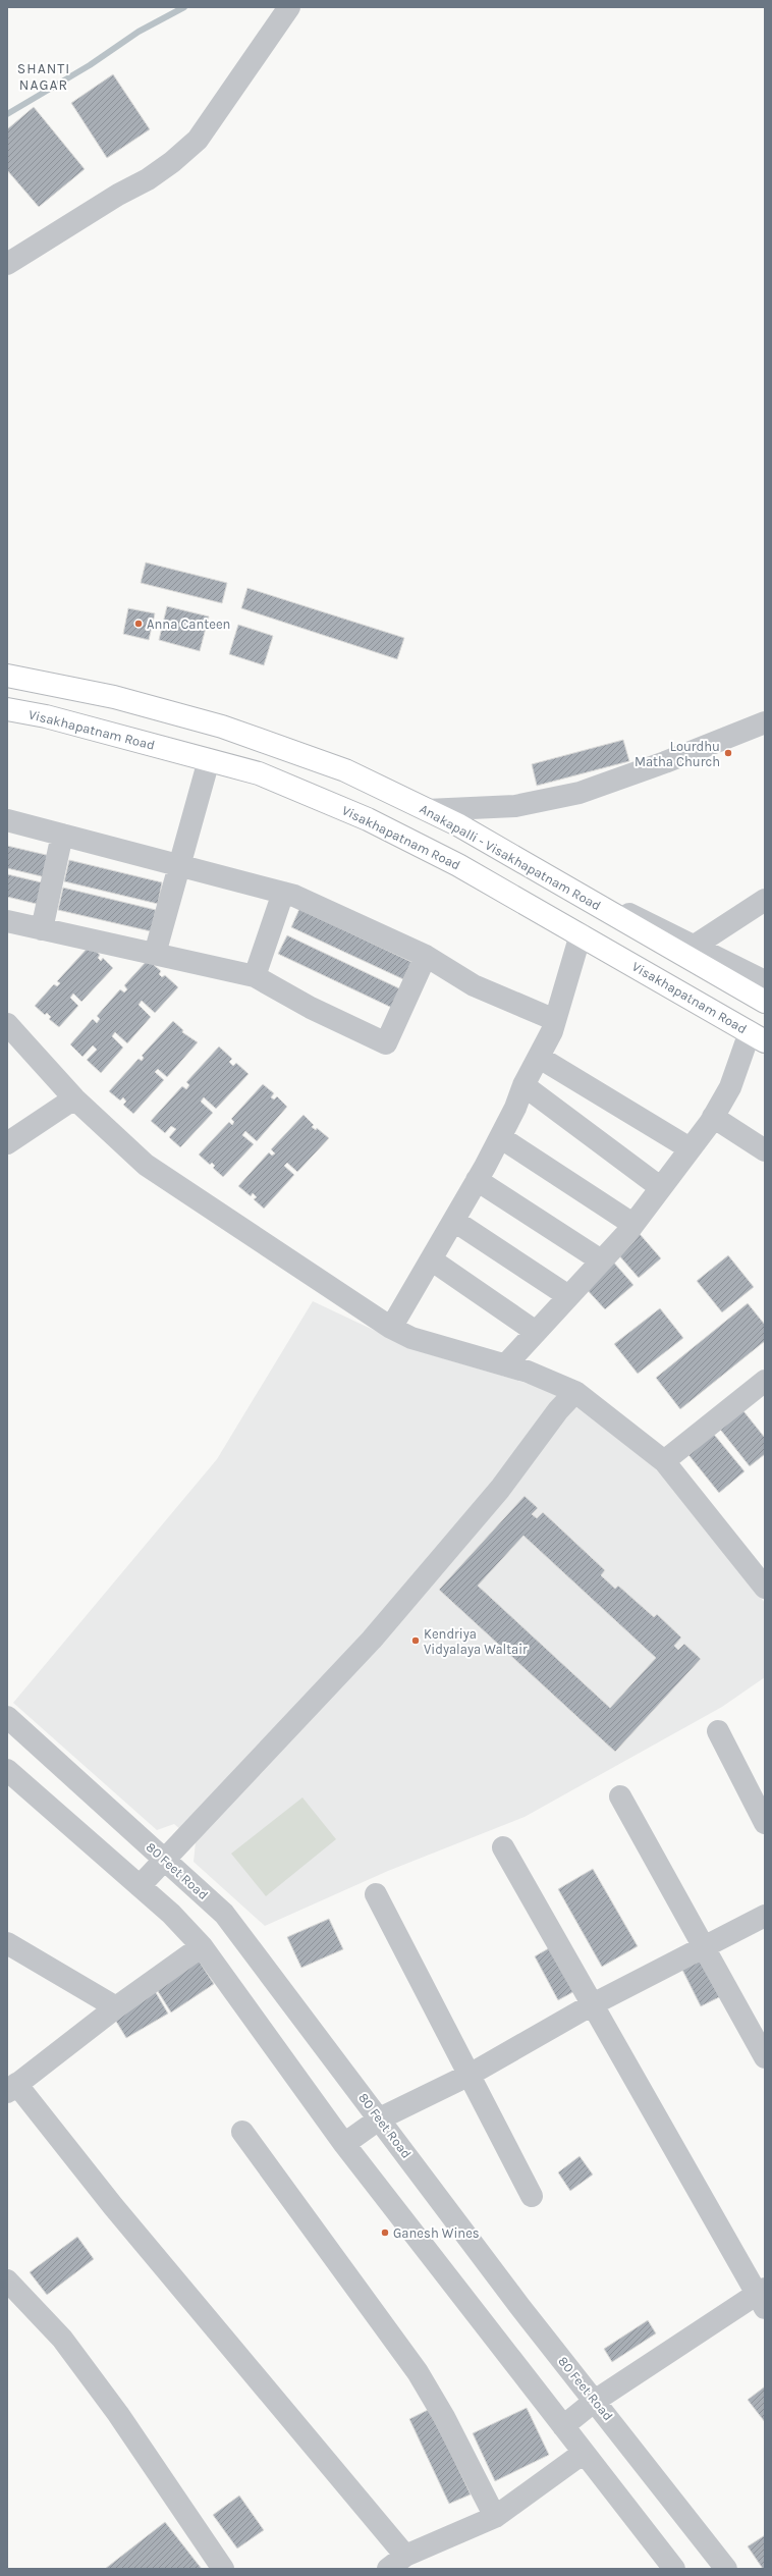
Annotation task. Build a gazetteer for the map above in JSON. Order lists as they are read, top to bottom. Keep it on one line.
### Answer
{"streets":{"main road":["Visakhapatnam Road","Anakapalli - Visakhapatnam Road"],"street":["80 Feet Road"]},"districts":["SHANTI NAGAR"],"places":["Anna Canteen","Lourdhu Matha Church","Kendriya Vidyalaya Waltair","Ganesh Wines"]}
